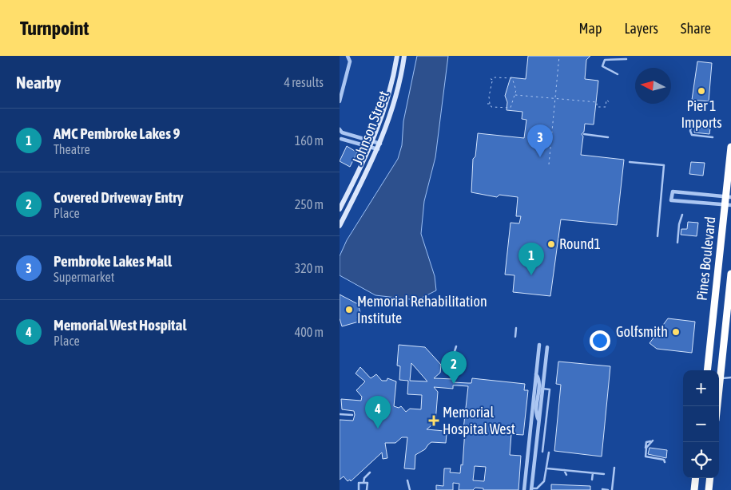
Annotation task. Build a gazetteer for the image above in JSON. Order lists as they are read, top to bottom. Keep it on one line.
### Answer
{"streets":{"highway":["Pines Boulevard"],"street":["Johnson Street"]},"places":{"other":["Pier 1 Imports","Round1","Memorial Rehabilitation Institute","Golfsmith"],"health":["Memorial Hospital West"]},"north":"left","page":{"header":"Turnpoint","nav":["Map","Layers","Share"],"heading":["Nearby","4 results"],"list":[{"mark":"1","name":"AMC Pembroke Lakes 9","note":"Theatre","value":"160 m"},{"mark":"2","name":"Covered Driveway Entry","note":"Place","value":"250 m"},{"mark":"3","name":"Pembroke Lakes Mall","note":"Supermarket","value":"320 m"},{"mark":"4","name":"Memorial West Hospital","note":"Place","value":"400 m"}],"pins":["3","1","2","4"],"map_buttons":["+","−"]}}
